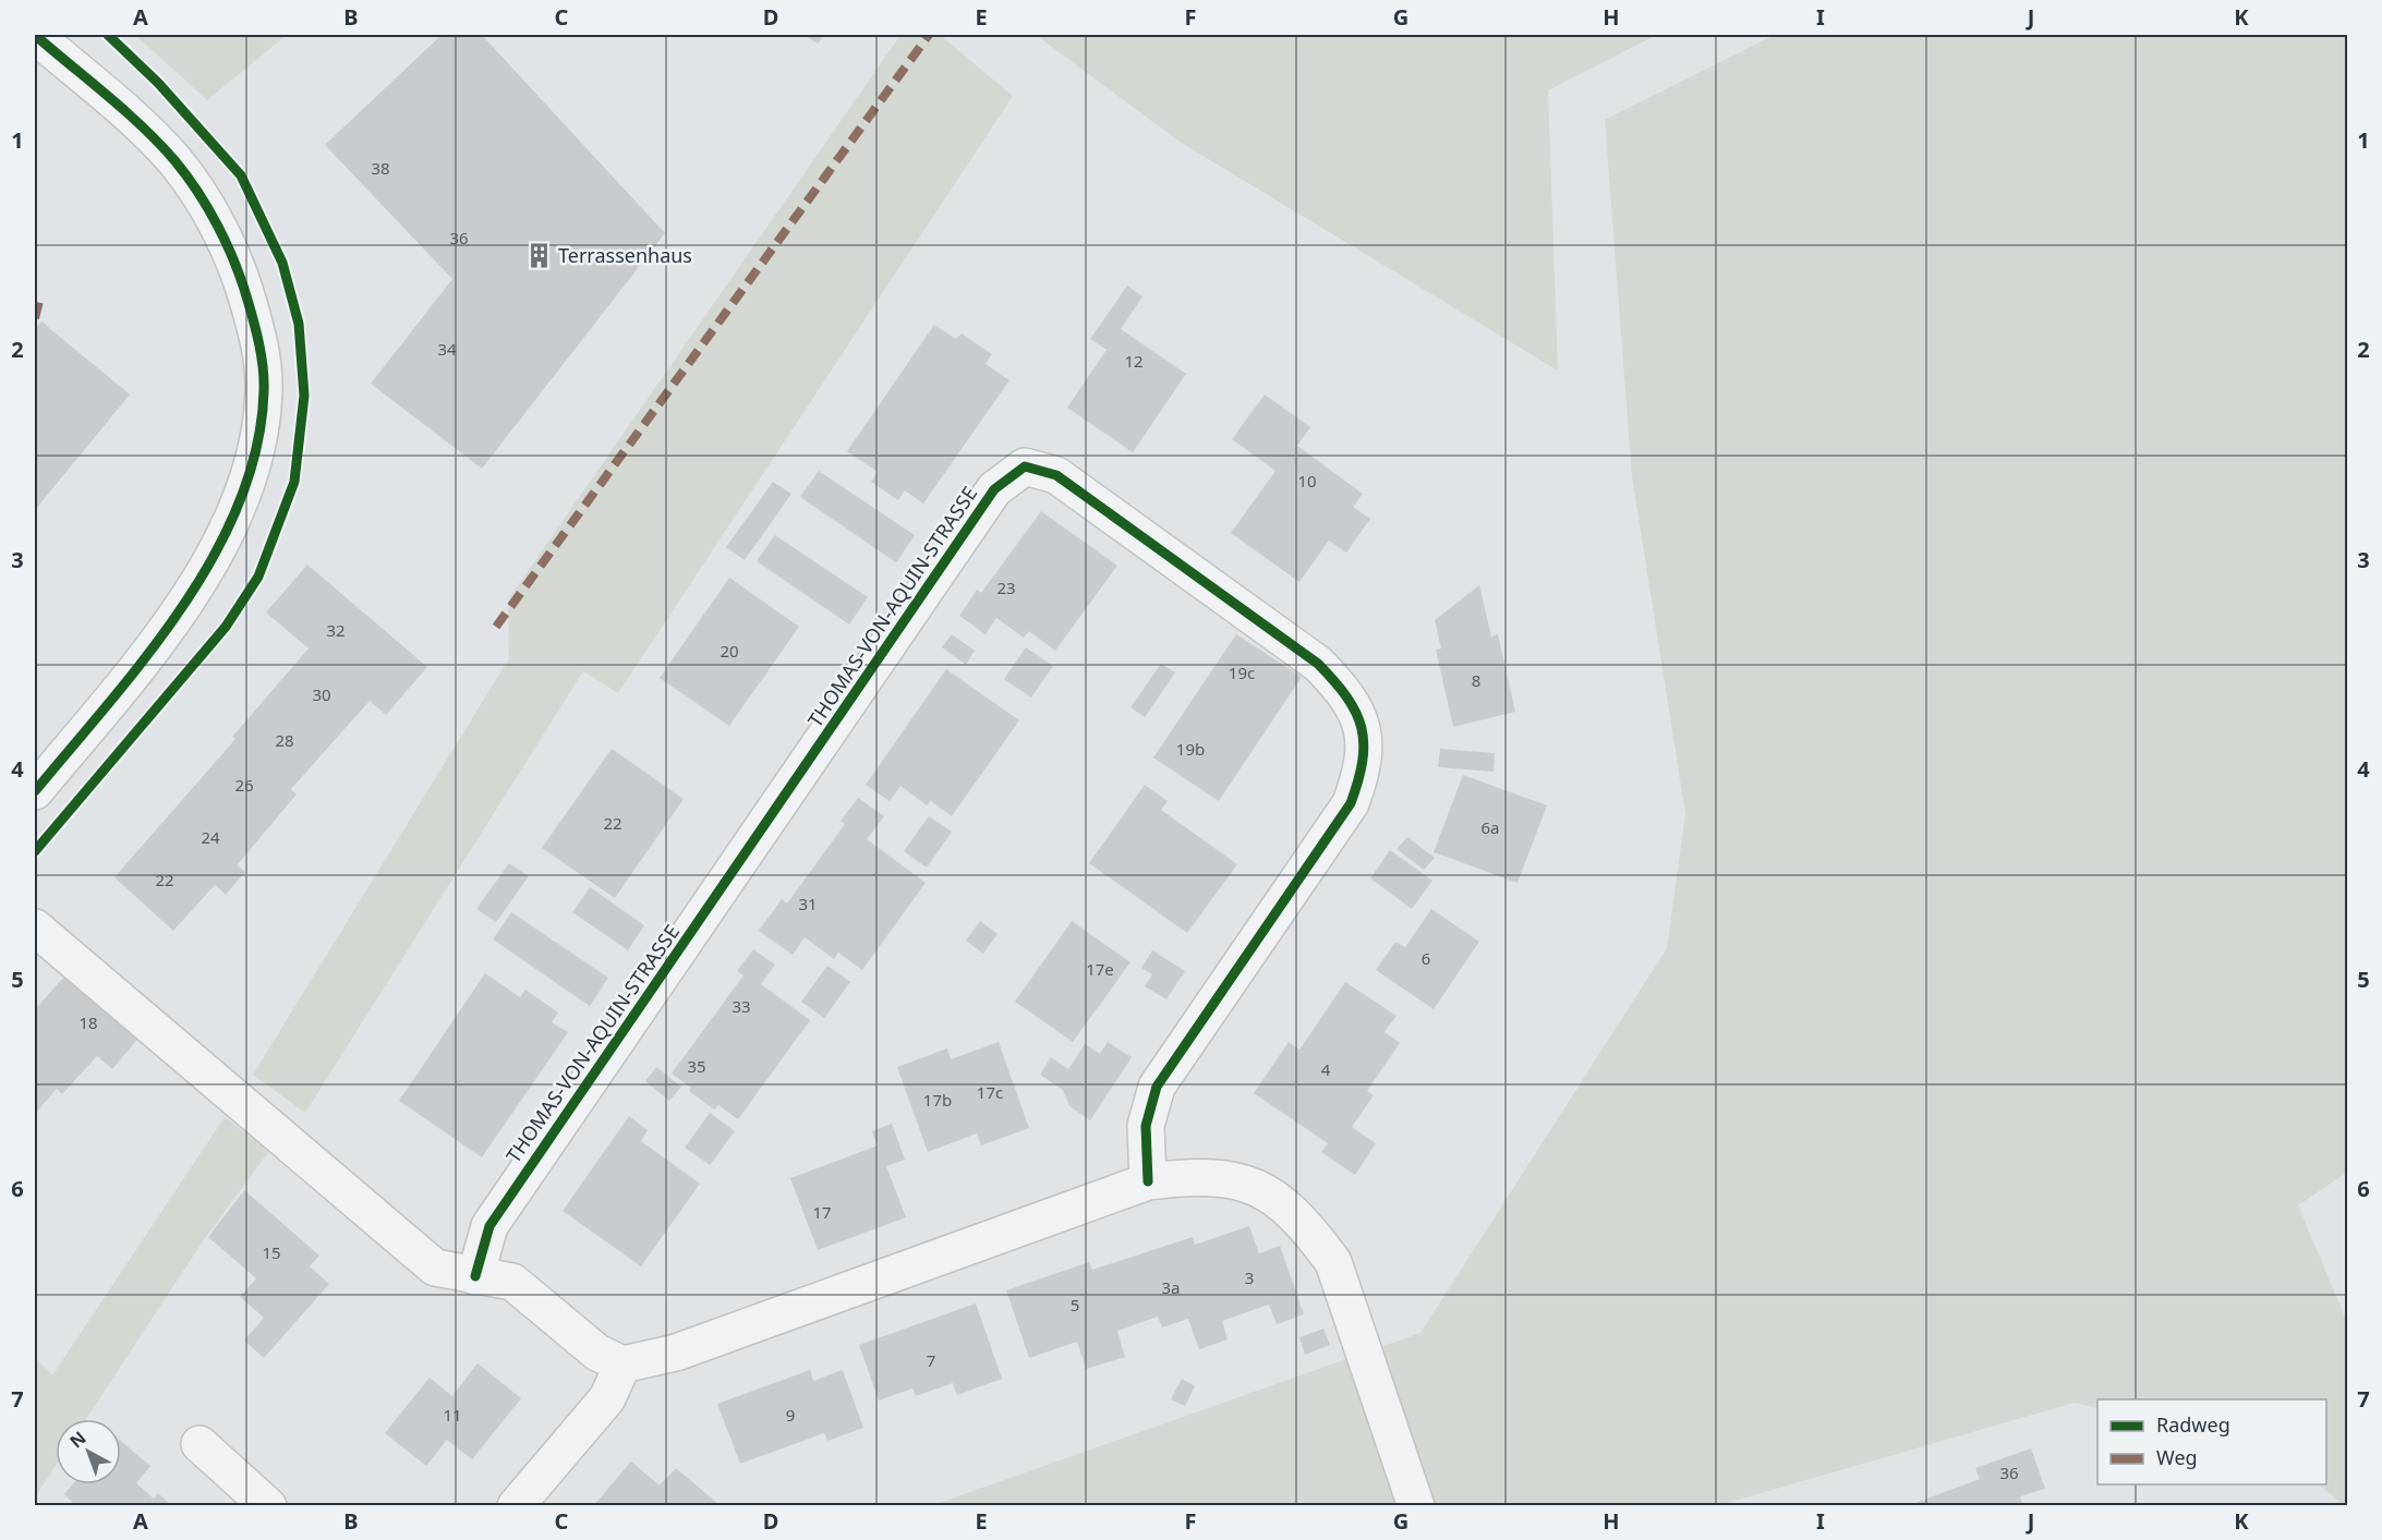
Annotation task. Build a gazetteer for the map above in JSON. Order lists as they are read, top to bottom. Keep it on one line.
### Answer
{"streets":{"street":["THOMAS-VON-AQUIN-STRASSE"]},"places":{"building":["Terrassenhaus"]},"house_numbers":["38","36","34","12","10","23","32","20","19c","8","30","28","19b","26","22","6a","24","22","31","6","17e","33","18","35","4","17c","17b","17","15","3","3a","5","7","11","9","36"],"legend":["Radweg","Weg"],"north":"top left","grid":{"columns":["A","B","C","D","E","F","G","H","I","J","K"],"rows":["1","2","3","4","5","6","7"]}}
